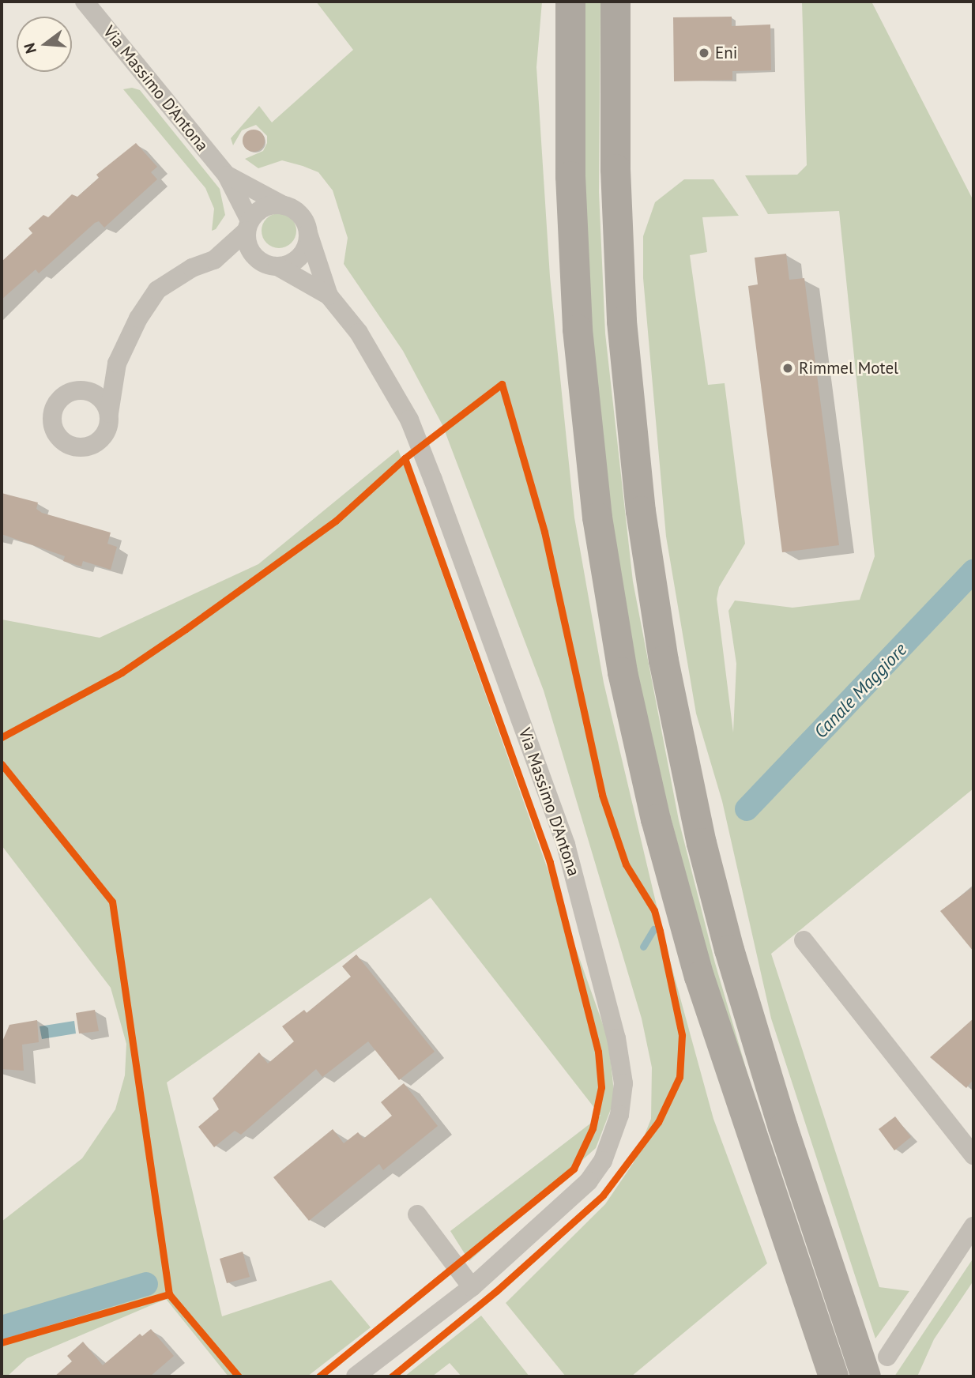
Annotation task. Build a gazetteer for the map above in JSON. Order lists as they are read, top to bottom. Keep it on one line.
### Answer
{"streets":{"street":["Via Massimo D'Antona"]},"water":["Canale Maggiore"],"places":["Eni","Rimmel Motel"],"north":"left"}
